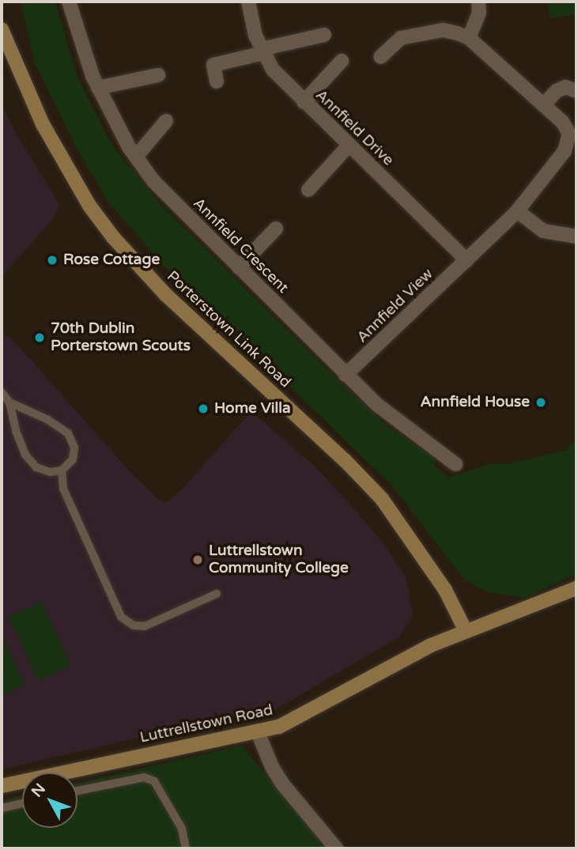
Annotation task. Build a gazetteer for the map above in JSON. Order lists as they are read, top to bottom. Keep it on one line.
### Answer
{"streets":{"street":["Annfield Drive","Annfield Crescent","Annfield View","Porterstown Link Road","Luttrellstown Road"]},"crossings":[["Annfield Drive","Annfield View"],["Annfield Crescent","Annfield View"],["Porterstown Link Road","Luttrellstown Road"]],"places":["Rose Cottage","70th Dublin Porterstown Scouts","Annfield House","Home Villa","Luttrellstown Community College"],"north":"top left"}
